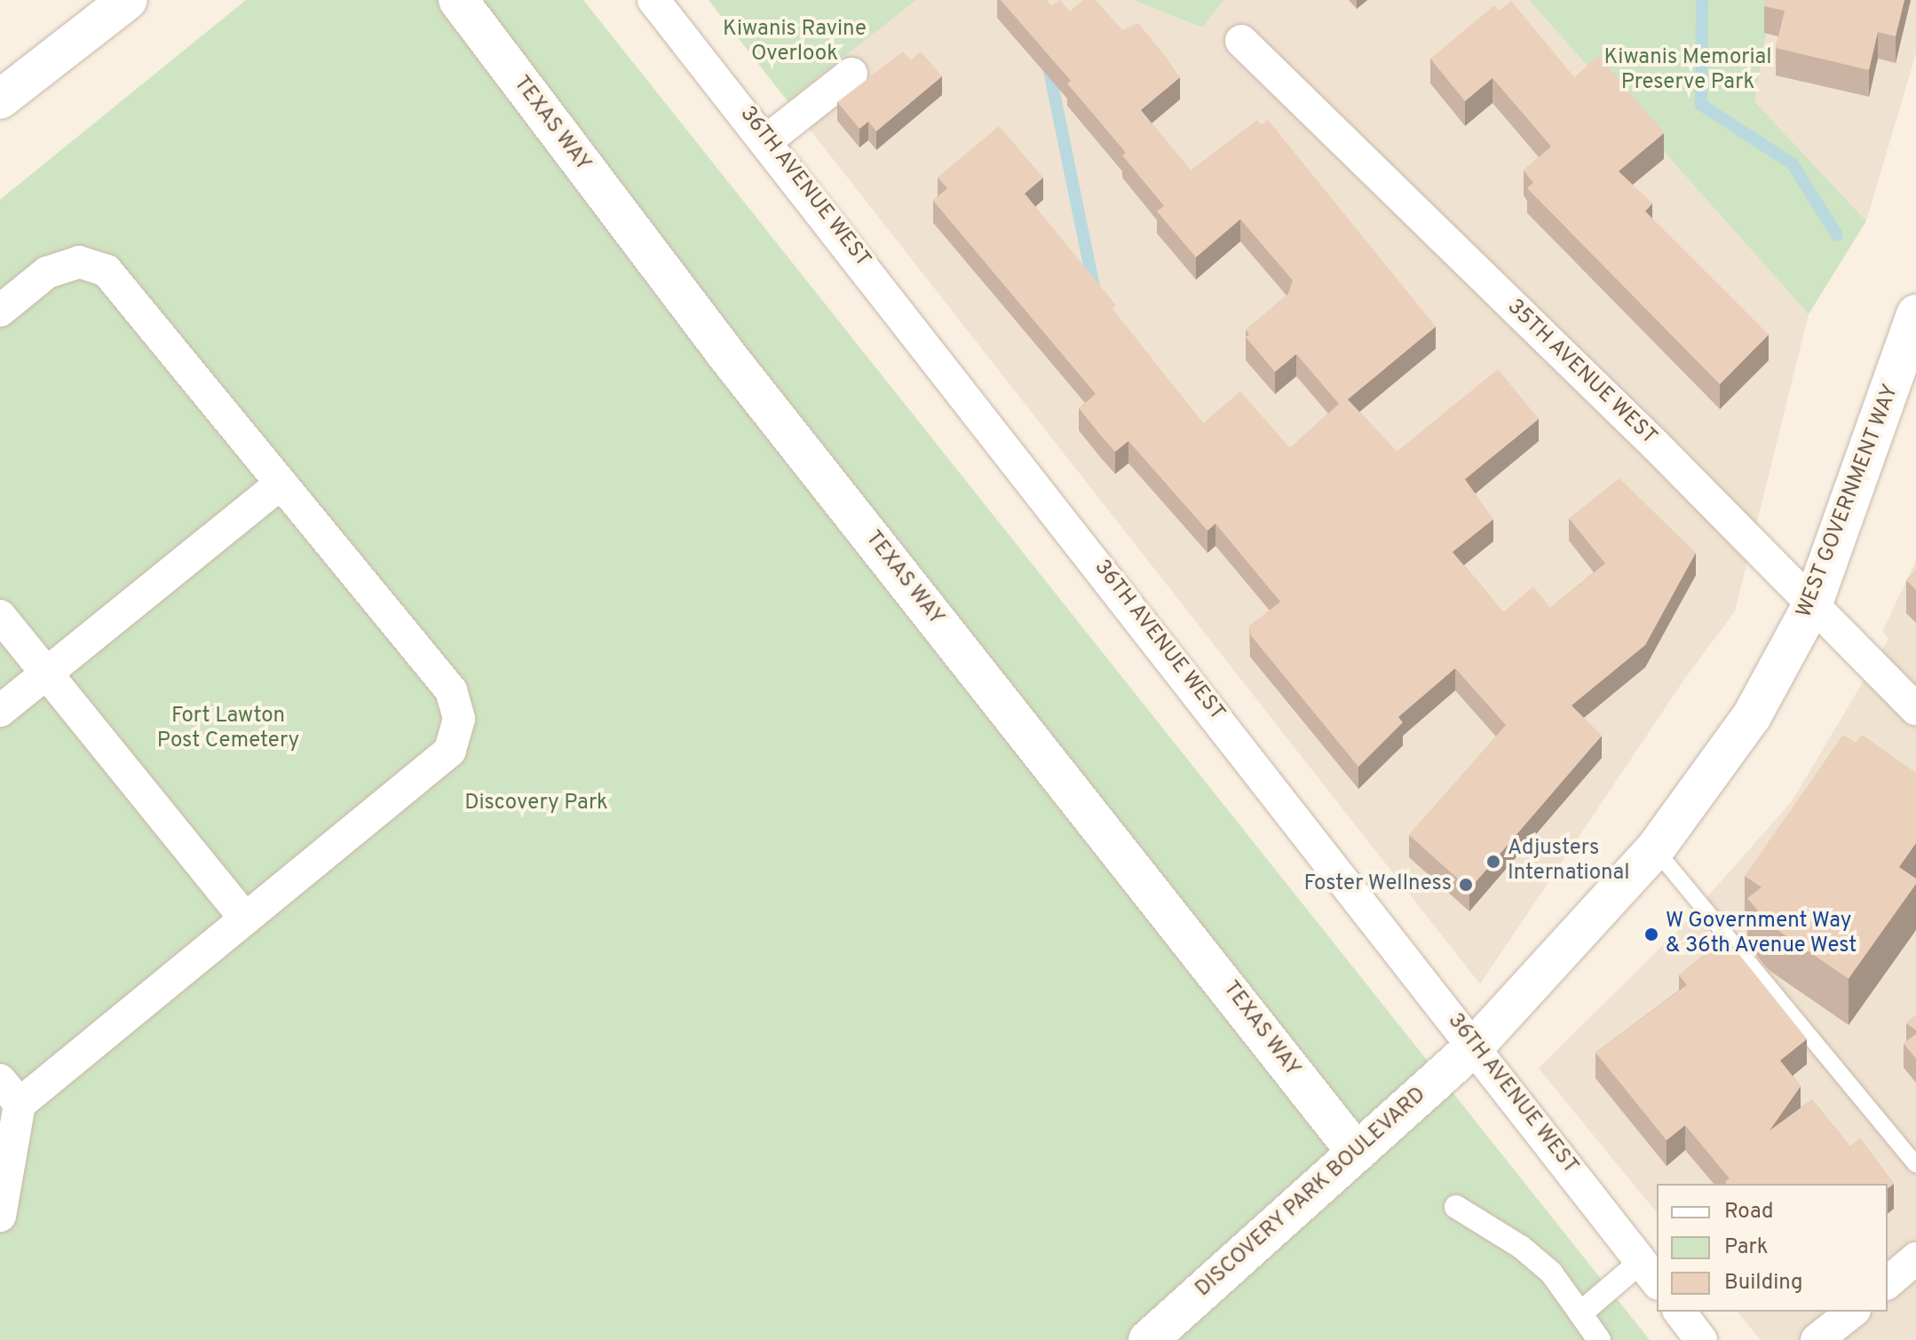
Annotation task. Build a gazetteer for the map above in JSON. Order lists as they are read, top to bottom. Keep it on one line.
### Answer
{"streets":{"street":["TEXAS WAY","36TH AVENUE WEST","35TH AVENUE WEST","WEST GOVERNMENT WAY","DISCOVERY PARK BOULEVARD"]},"crossings":[["TEXAS WAY","DISCOVERY PARK BOULEVARD"],["36TH AVENUE WEST","WEST GOVERNMENT WAY"],["36TH AVENUE WEST","DISCOVERY PARK BOULEVARD"],["35TH AVENUE WEST","WEST GOVERNMENT WAY"],["WEST GOVERNMENT WAY","DISCOVERY PARK BOULEVARD"]],"parks":["Kiwanis Ravine Overlook","Kiwanis Memorial Preserve Park","Fort Lawton Post Cemetery","Discovery Park"],"places":["Adjusters International","Foster Wellness","W Government Way & 36th Avenue West"],"legend":["Road","Park","Building"]}
